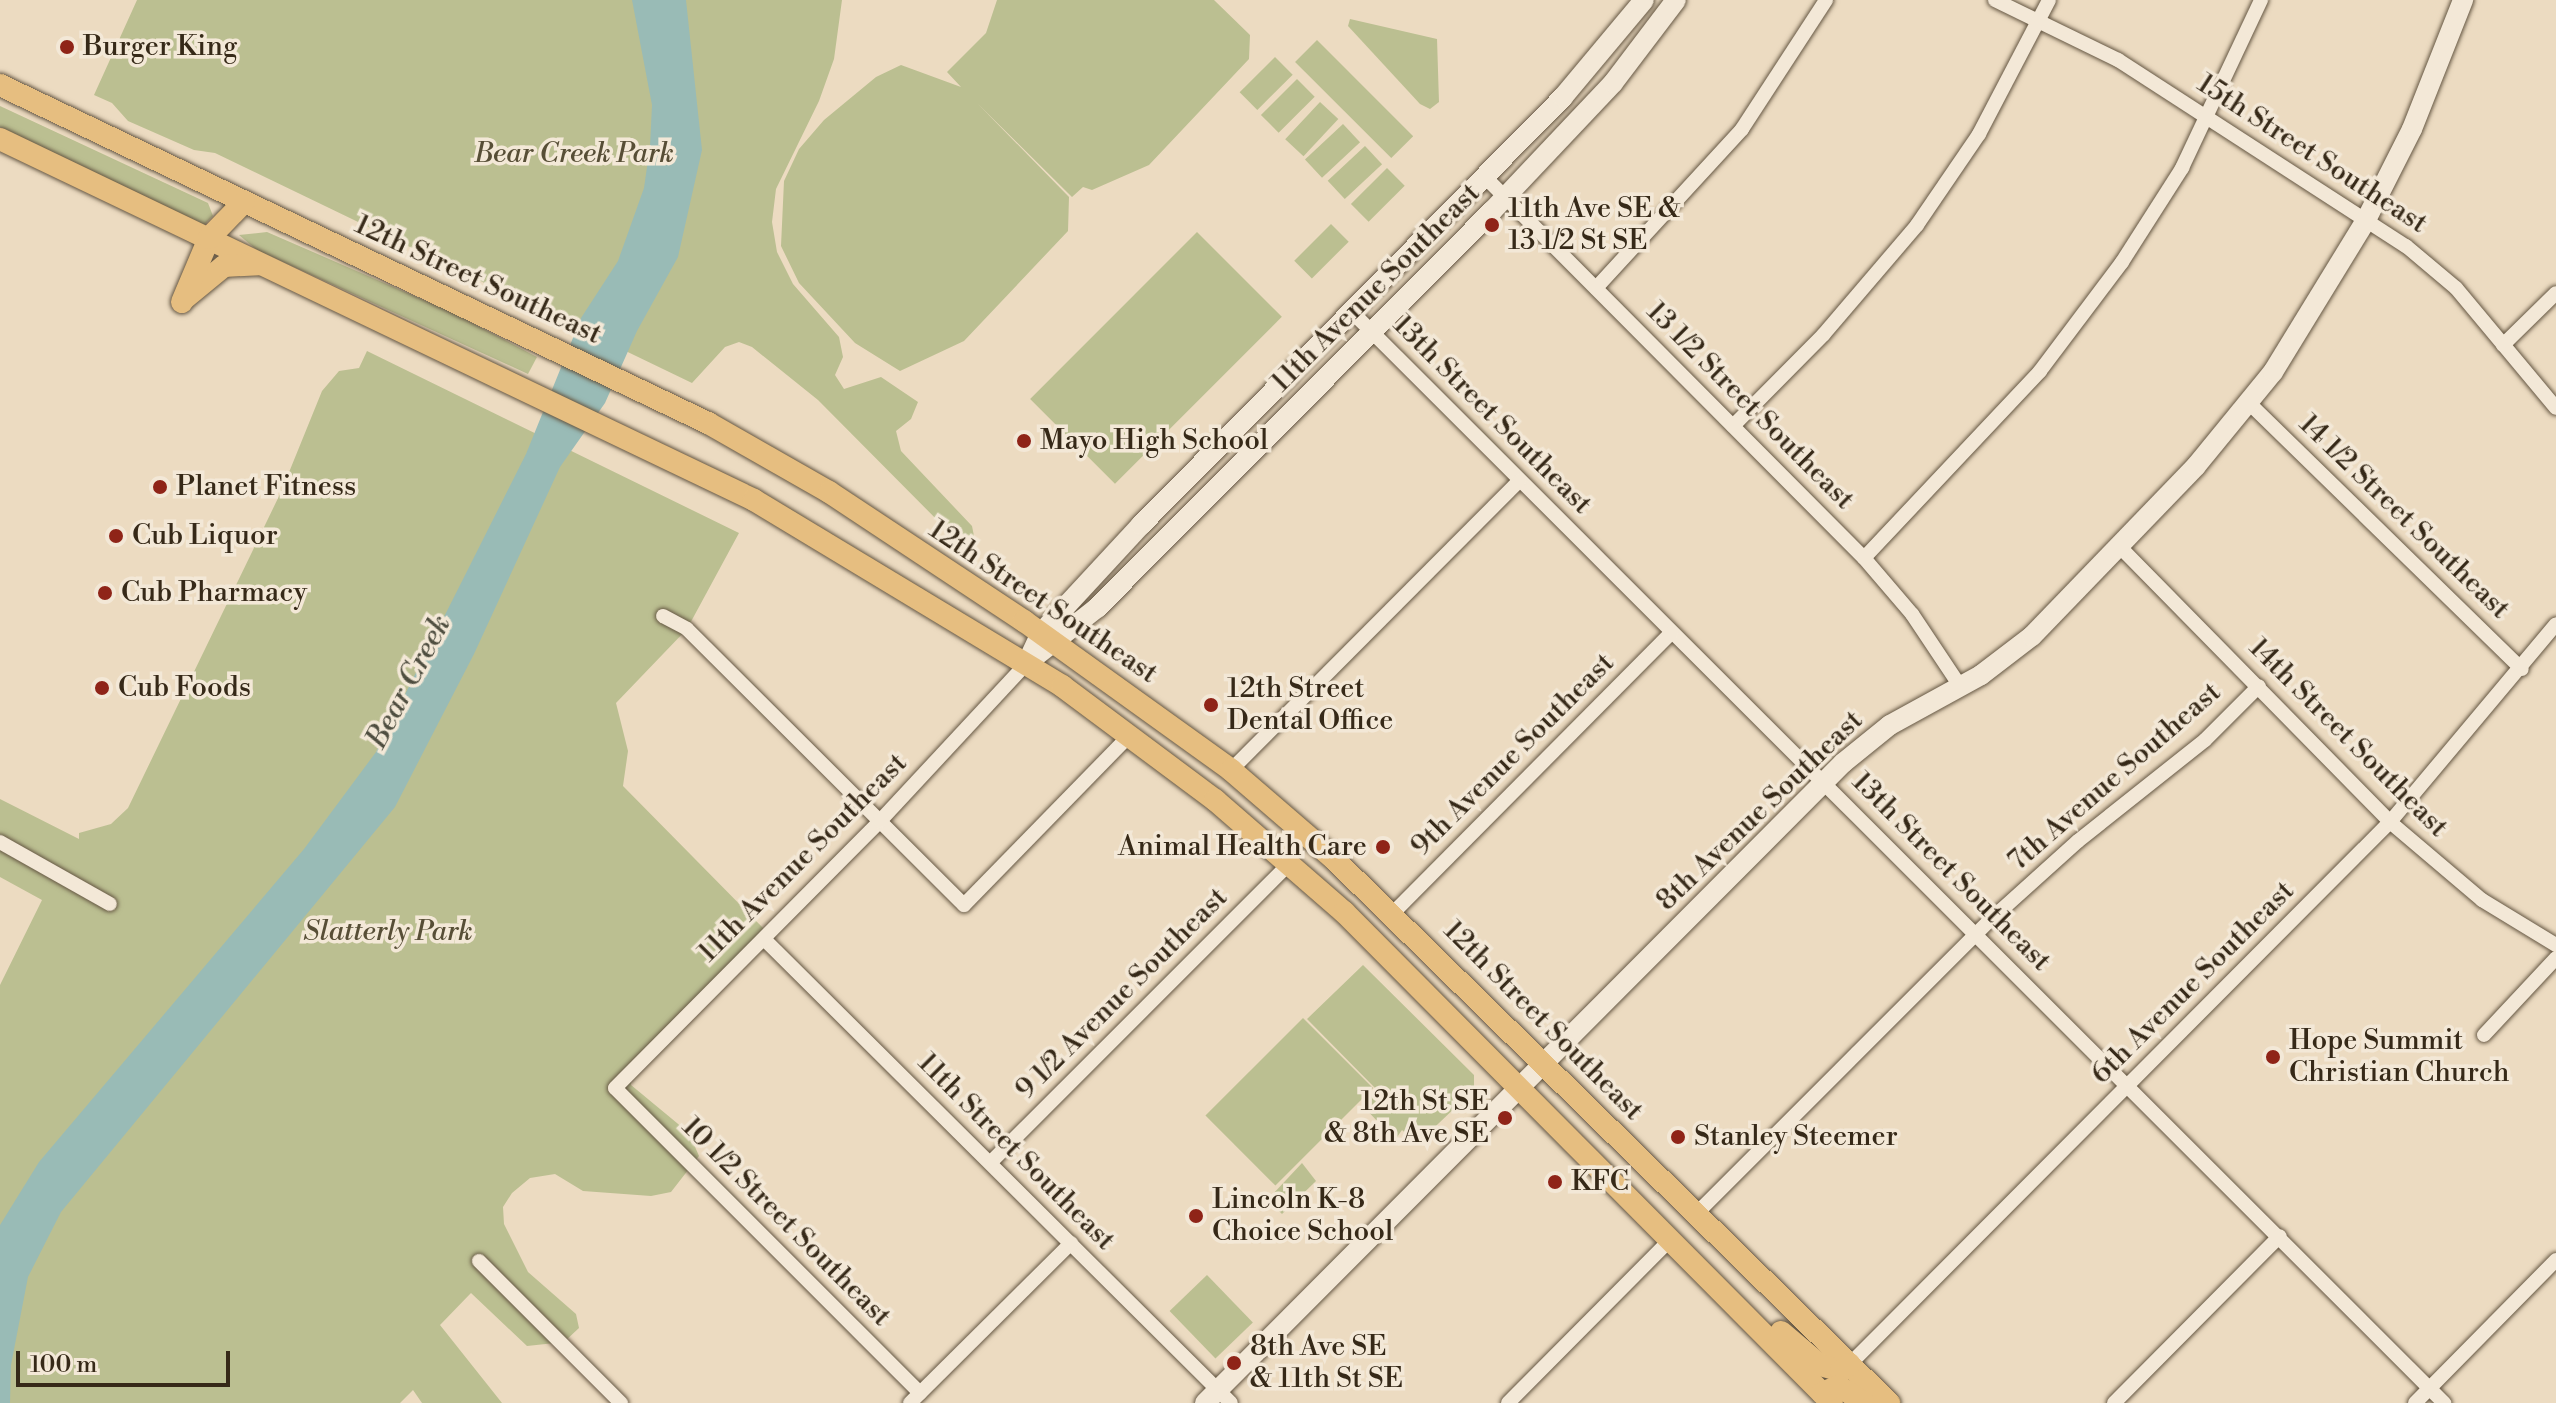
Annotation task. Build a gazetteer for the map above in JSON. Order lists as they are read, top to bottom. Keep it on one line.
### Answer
{"streets":{"main road":["12th Street Southeast"],"street":["15th Street Southeast","11th Avenue Southeast","13 1/2 Street Southeast","13th Street Southeast","14 1/2 Street Southeast","14th Street Southeast","9th Avenue Southeast","7th Avenue Southeast","8th Avenue Southeast","6th Avenue Southeast","9 1/2 Avenue Southeast","11th Street Southeast","10 1/2 Street Southeast"]},"crossings":[["15th Street Southeast","8th Avenue Southeast"],["12th Street Southeast","11th Avenue Southeast"],["12th Street Southeast","9th Avenue Southeast"],["12th Street Southeast","7th Avenue Southeast"],["12th Street Southeast","8th Avenue Southeast"],["12th Street Southeast","6th Avenue Southeast"],["11th Avenue Southeast","13 1/2 Street Southeast"],["11th Avenue Southeast","13th Street Southeast"],["11th Avenue Southeast","11th Street Southeast"],["11th Avenue Southeast","10 1/2 Street Southeast"],["13 1/2 Street Southeast","8th Avenue Southeast"],["13th Street Southeast","9th Avenue Southeast"],["13th Street Southeast","7th Avenue Southeast"],["13th Street Southeast","8th Avenue Southeast"],["13th Street Southeast","6th Avenue Southeast"],["14 1/2 Street Southeast","8th Avenue Southeast"],["14 1/2 Street Southeast","6th Avenue Southeast"],["14th Street Southeast","7th Avenue Southeast"],["14th Street Southeast","8th Avenue Southeast"],["14th Street Southeast","6th Avenue Southeast"],["8th Avenue Southeast","11th Street Southeast"],["9 1/2 Avenue Southeast","11th Street Southeast"]],"water":["Bear Creek"],"parks":["Bear Creek Park","Slatterly Park"],"places":["Burger King","11th Ave SE & 13 1/2 St SE","Mayo High School","Planet Fitness","Cub Liquor","Cub Pharmacy","Cub Foods","12th Street Dental Office","Animal Health Care","Hope Summit Christian Church","12th St SE & 8th Ave SE","Stanley Steemer","KFC","Lincoln K-8 Choice School","8th Ave SE & 11th St SE"],"scale_bar":"100 m"}
